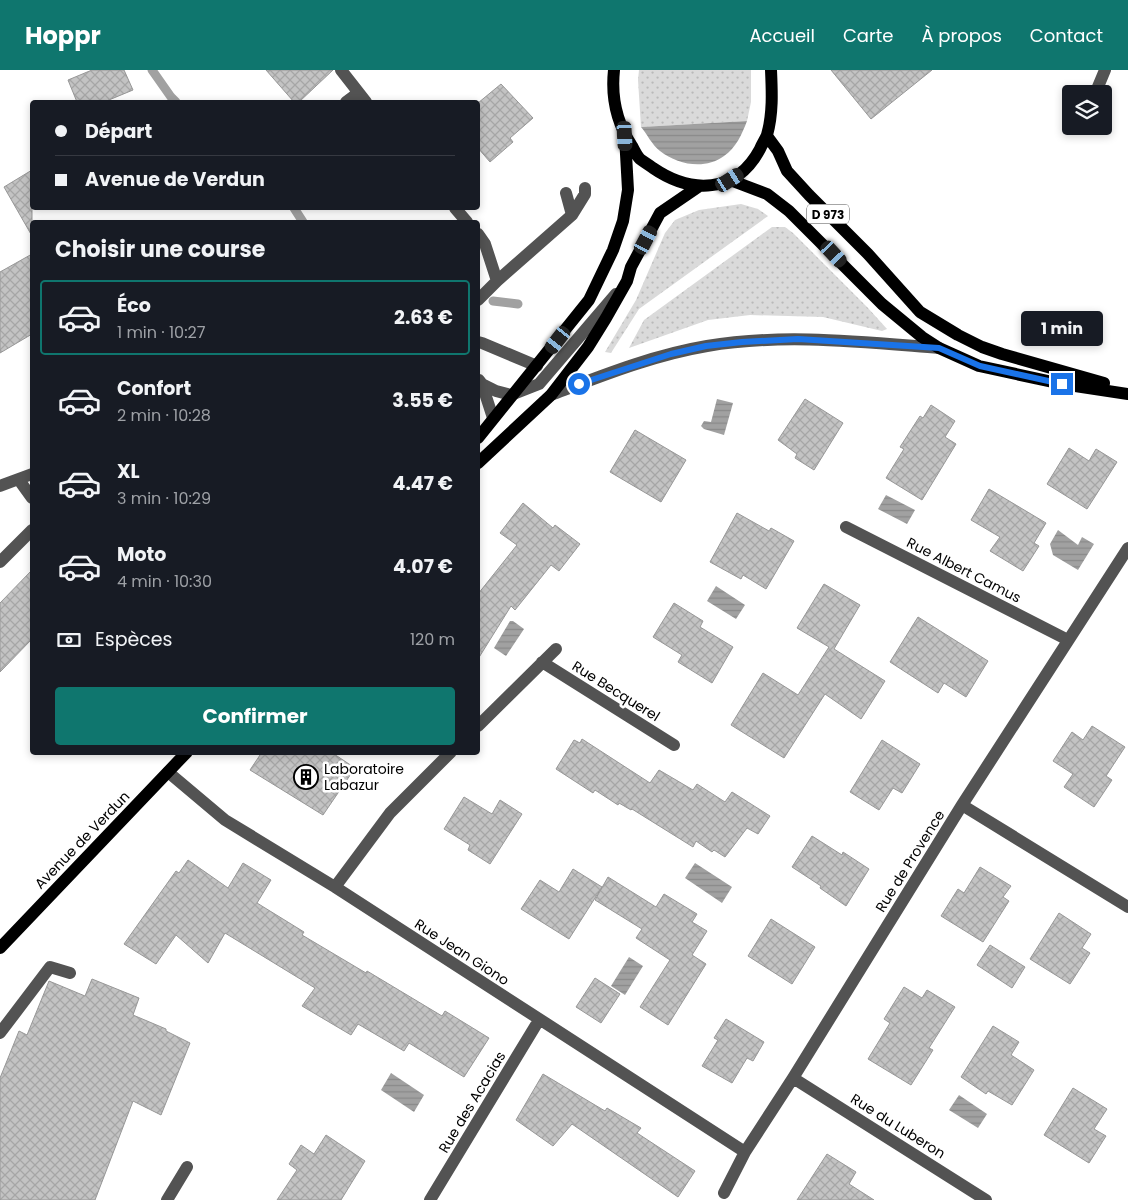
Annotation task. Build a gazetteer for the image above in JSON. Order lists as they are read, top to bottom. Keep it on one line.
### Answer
{"streets":{"main road":["D 973","Avenue de Verdun"],"street":["Rue Albert Camus","Rue Becquerel","Rue de Provence","Rue Jean Giono","Rue des Acacias","Rue du Luberon"]},"crossings":[["Rue Albert Camus","Rue de Provence"],["Avenue de Verdun","Rue Jean Giono"],["Rue de Provence","Rue Jean Giono"],["Rue de Provence","Rue du Luberon"],["Rue Jean Giono","Rue des Acacias"]],"places":{"building":["Laboratoire Labazur"]},"page":{"header":"Hoppr","nav":["Accueil","Carte","À propos","Contact"],"banner":["Départ","Avenue de Verdun"],"heading":"Choisir une course","list":[{"name":"Éco","note":"1 min · 10:27","value":"2.63 €"},{"name":"Confort","note":"2 min · 10:28","value":"3.55 €"},{"name":"XL","note":"3 min · 10:29","value":"4.47 €"},{"name":"Moto","note":"4 min · 10:30","value":"4.07 €"}],"bubble":"1 min","pay":["Espèces","120 m"],"buttons":"Confirmer"}}
